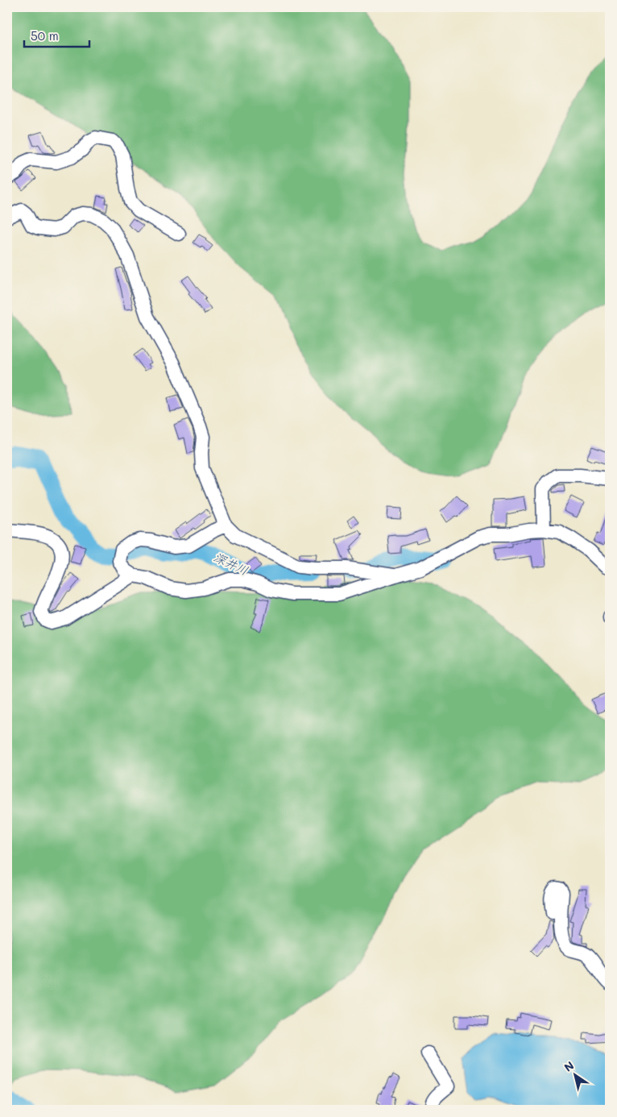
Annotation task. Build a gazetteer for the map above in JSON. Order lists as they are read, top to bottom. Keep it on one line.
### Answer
{"water":["深井川"],"scale_bar":"50 m","north":"top left"}
